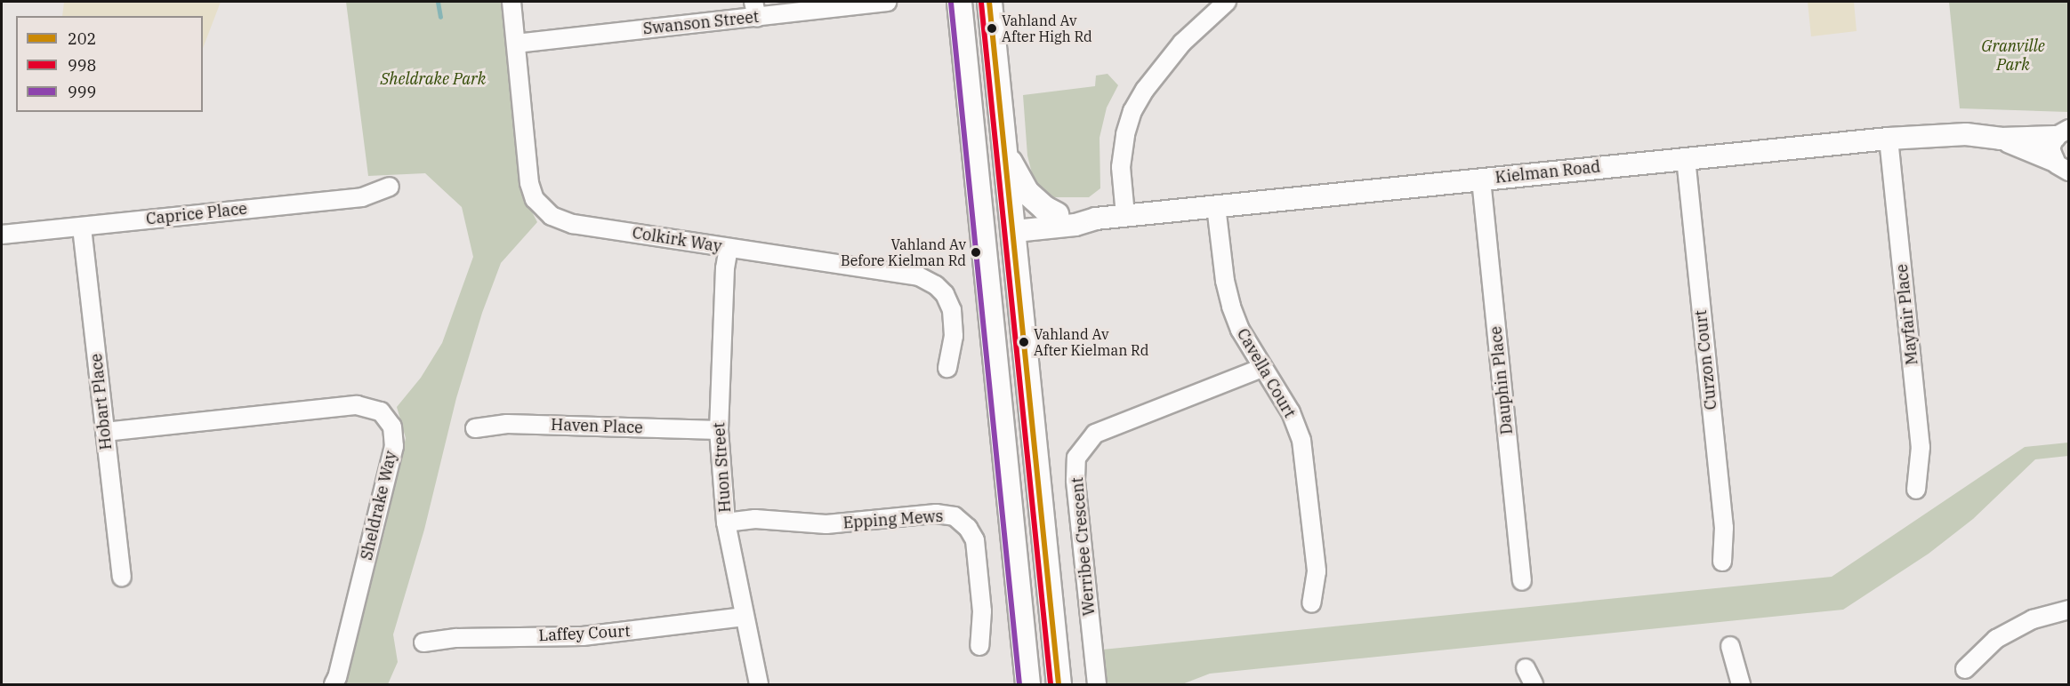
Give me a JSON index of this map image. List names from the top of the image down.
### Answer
{
  "streets": {
    "street": [
      "Swanson Street",
      "Kielman Road",
      "Caprice Place",
      "Colkirk Way",
      "Mayfair Place",
      "Curzon Court",
      "Cavella Court",
      "Dauphin Place",
      "Hobart Place",
      "Haven Place",
      "Huon Street",
      "Sheldrake Way",
      "Epping Mews",
      "Werribee Crescent",
      "Laffey Court"
    ]
  },
  "crossings": [
    ["Swanson Street", "Colkirk Way"],
    ["Kielman Road", "Mayfair Place"],
    ["Kielman Road", "Curzon Court"],
    ["Kielman Road", "Cavella Court"],
    ["Kielman Road", "Dauphin Place"],
    ["Caprice Place", "Hobart Place"],
    ["Colkirk Way", "Huon Street"],
    ["Cavella Court", "Werribee Crescent"],
    ["Hobart Place", "Sheldrake Way"],
    ["Haven Place", "Huon Street"],
    ["Huon Street", "Epping Mews"],
    ["Huon Street", "Laffey Court"]
  ],
  "parks": ["Granville Park", "Sheldrake Park"],
  "places": ["Vahland Av After High Rd", "Vahland Av Before Kielman Rd", "Vahland Av After Kielman Rd"],
  "lines": ["transit line 202", "transit line 998", "transit line 999"],
  "legend": ["202", "998", "999"]
}
